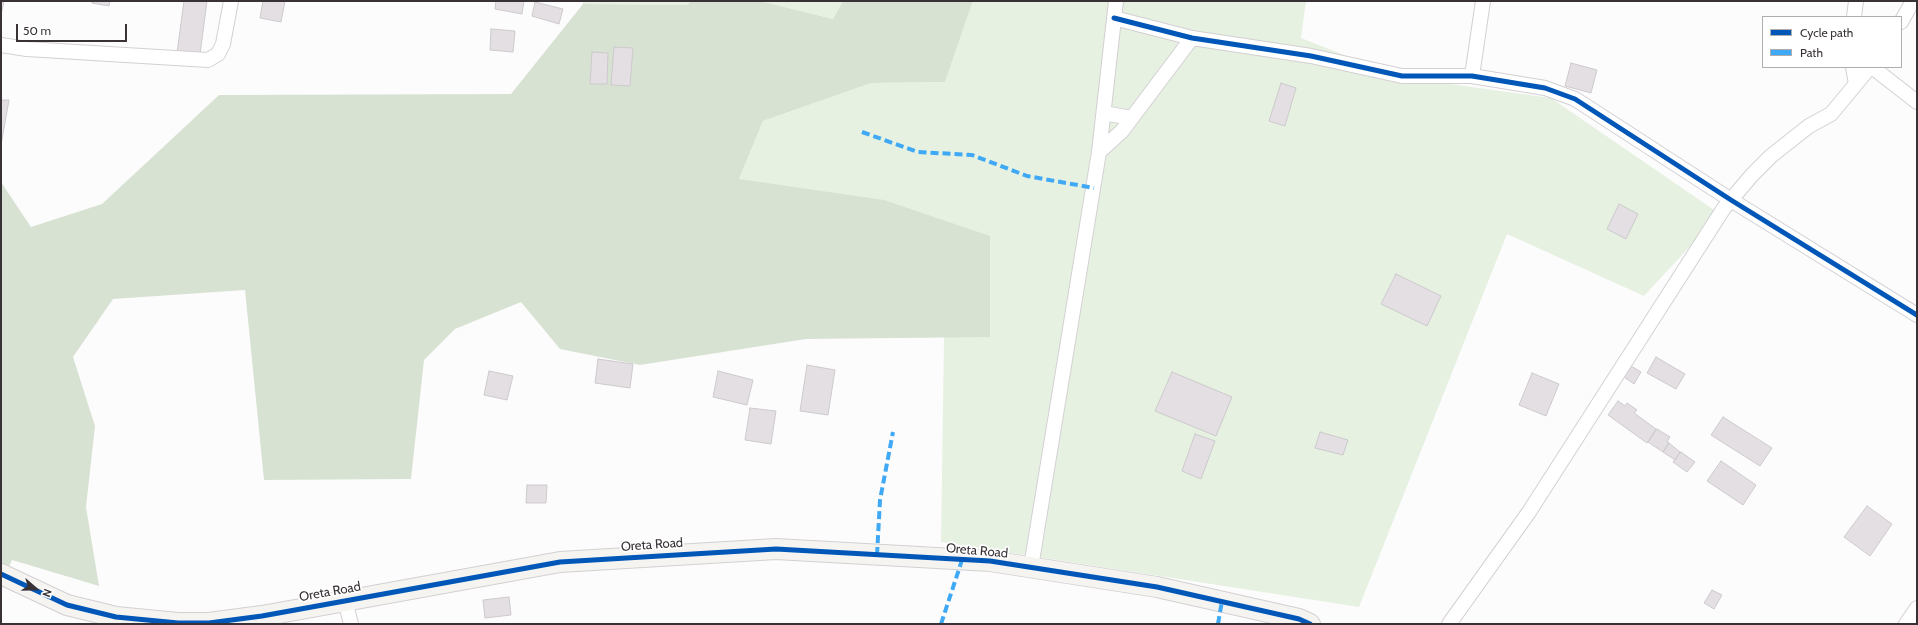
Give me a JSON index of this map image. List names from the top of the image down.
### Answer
{
  "streets": {
    "street": ["Oreta Road"]
  },
  "legend": ["Cycle path", "Path"],
  "scale_bar": "50 m",
  "north": "right"
}
